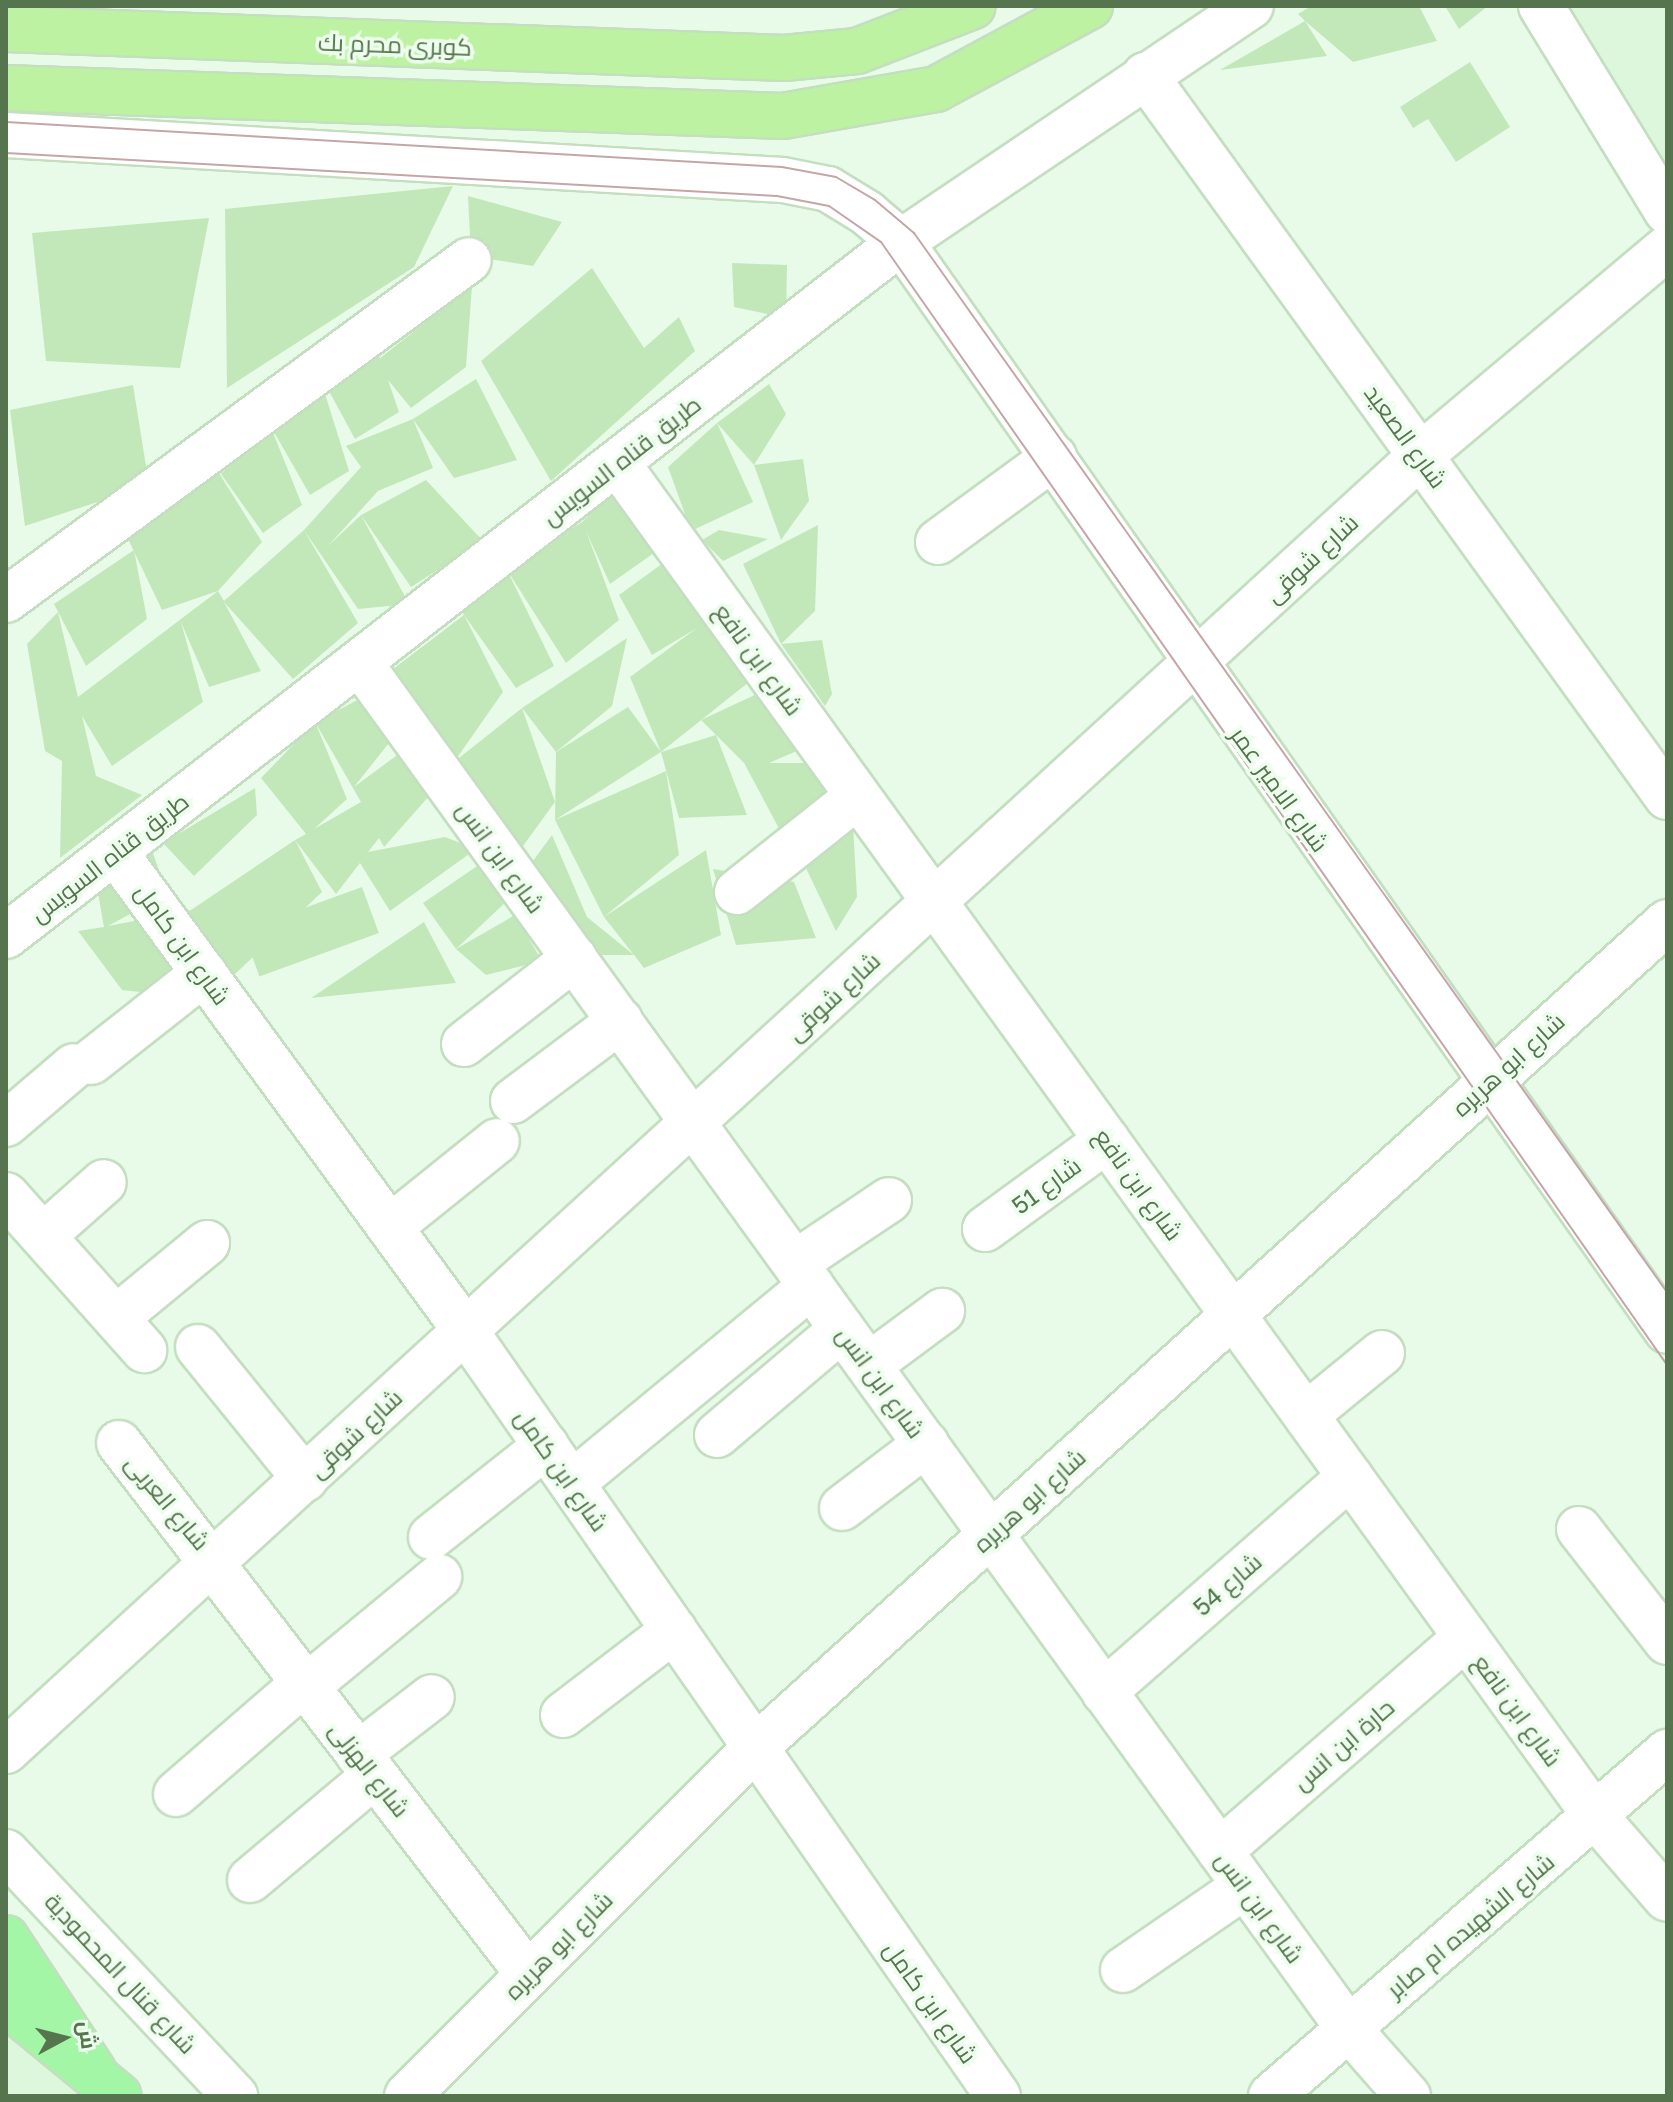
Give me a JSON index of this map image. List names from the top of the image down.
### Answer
{
  "streets": {
    "highway": ["كوبرى محرم بك"],
    "street": [
      "شارع الصعيد",
      "طريق قناه السويس",
      "شارع شوقى",
      "شارع ابن نافع",
      "شارع الامير عمر",
      "شارع ابن انس",
      "شارع ابن كامل",
      "شارع ابو هريره",
      "شارع 51",
      "شارع العربى",
      "شارع 54",
      "حارة ابن انس",
      "شارع الهزلى",
      "شارع الشهيده ام صابر",
      "شارع قنال المحمودية"
    ]
  },
  "crossings": [
    ["شارع الصعيد", "طريق قناه السويس"],
    ["شارع الصعيد", "شارع شوقى"],
    ["طريق قناه السويس", "شارع ابن نافع"],
    ["طريق قناه السويس", "شارع الامير عمر"],
    ["طريق قناه السويس", "شارع ابن انس"],
    ["طريق قناه السويس", "شارع ابن كامل"],
    ["شارع شوقى", "شارع ابن نافع"],
    ["شارع شوقى", "شارع الامير عمر"],
    ["شارع شوقى", "شارع ابن انس"],
    ["شارع شوقى", "شارع ابن كامل"],
    ["شارع شوقى", "شارع العربى"],
    ["شارع شوقى", "شارع الهزلى"],
    ["شارع ابن نافع", "شارع ابو هريره"],
    ["شارع ابن نافع", "شارع 51"],
    ["شارع ابن نافع", "شارع 54"],
    ["شارع ابن نافع", "حارة ابن انس"],
    ["شارع ابن نافع", "شارع الشهيده ام صابر"],
    ["شارع الامير عمر", "شارع ابو هريره"],
    ["شارع ابن انس", "شارع ابو هريره"],
    ["شارع ابن انس", "شارع 54"],
    ["شارع ابن انس", "حارة ابن انس"],
    ["شارع ابن انس", "شارع الشهيده ام صابر"],
    ["شارع ابن كامل", "شارع ابو هريره"],
    ["شارع ابو هريره", "شارع الهزلى"],
    ["شارع العربى", "شارع الهزلى"]
  ],
  "north": "right"
}
